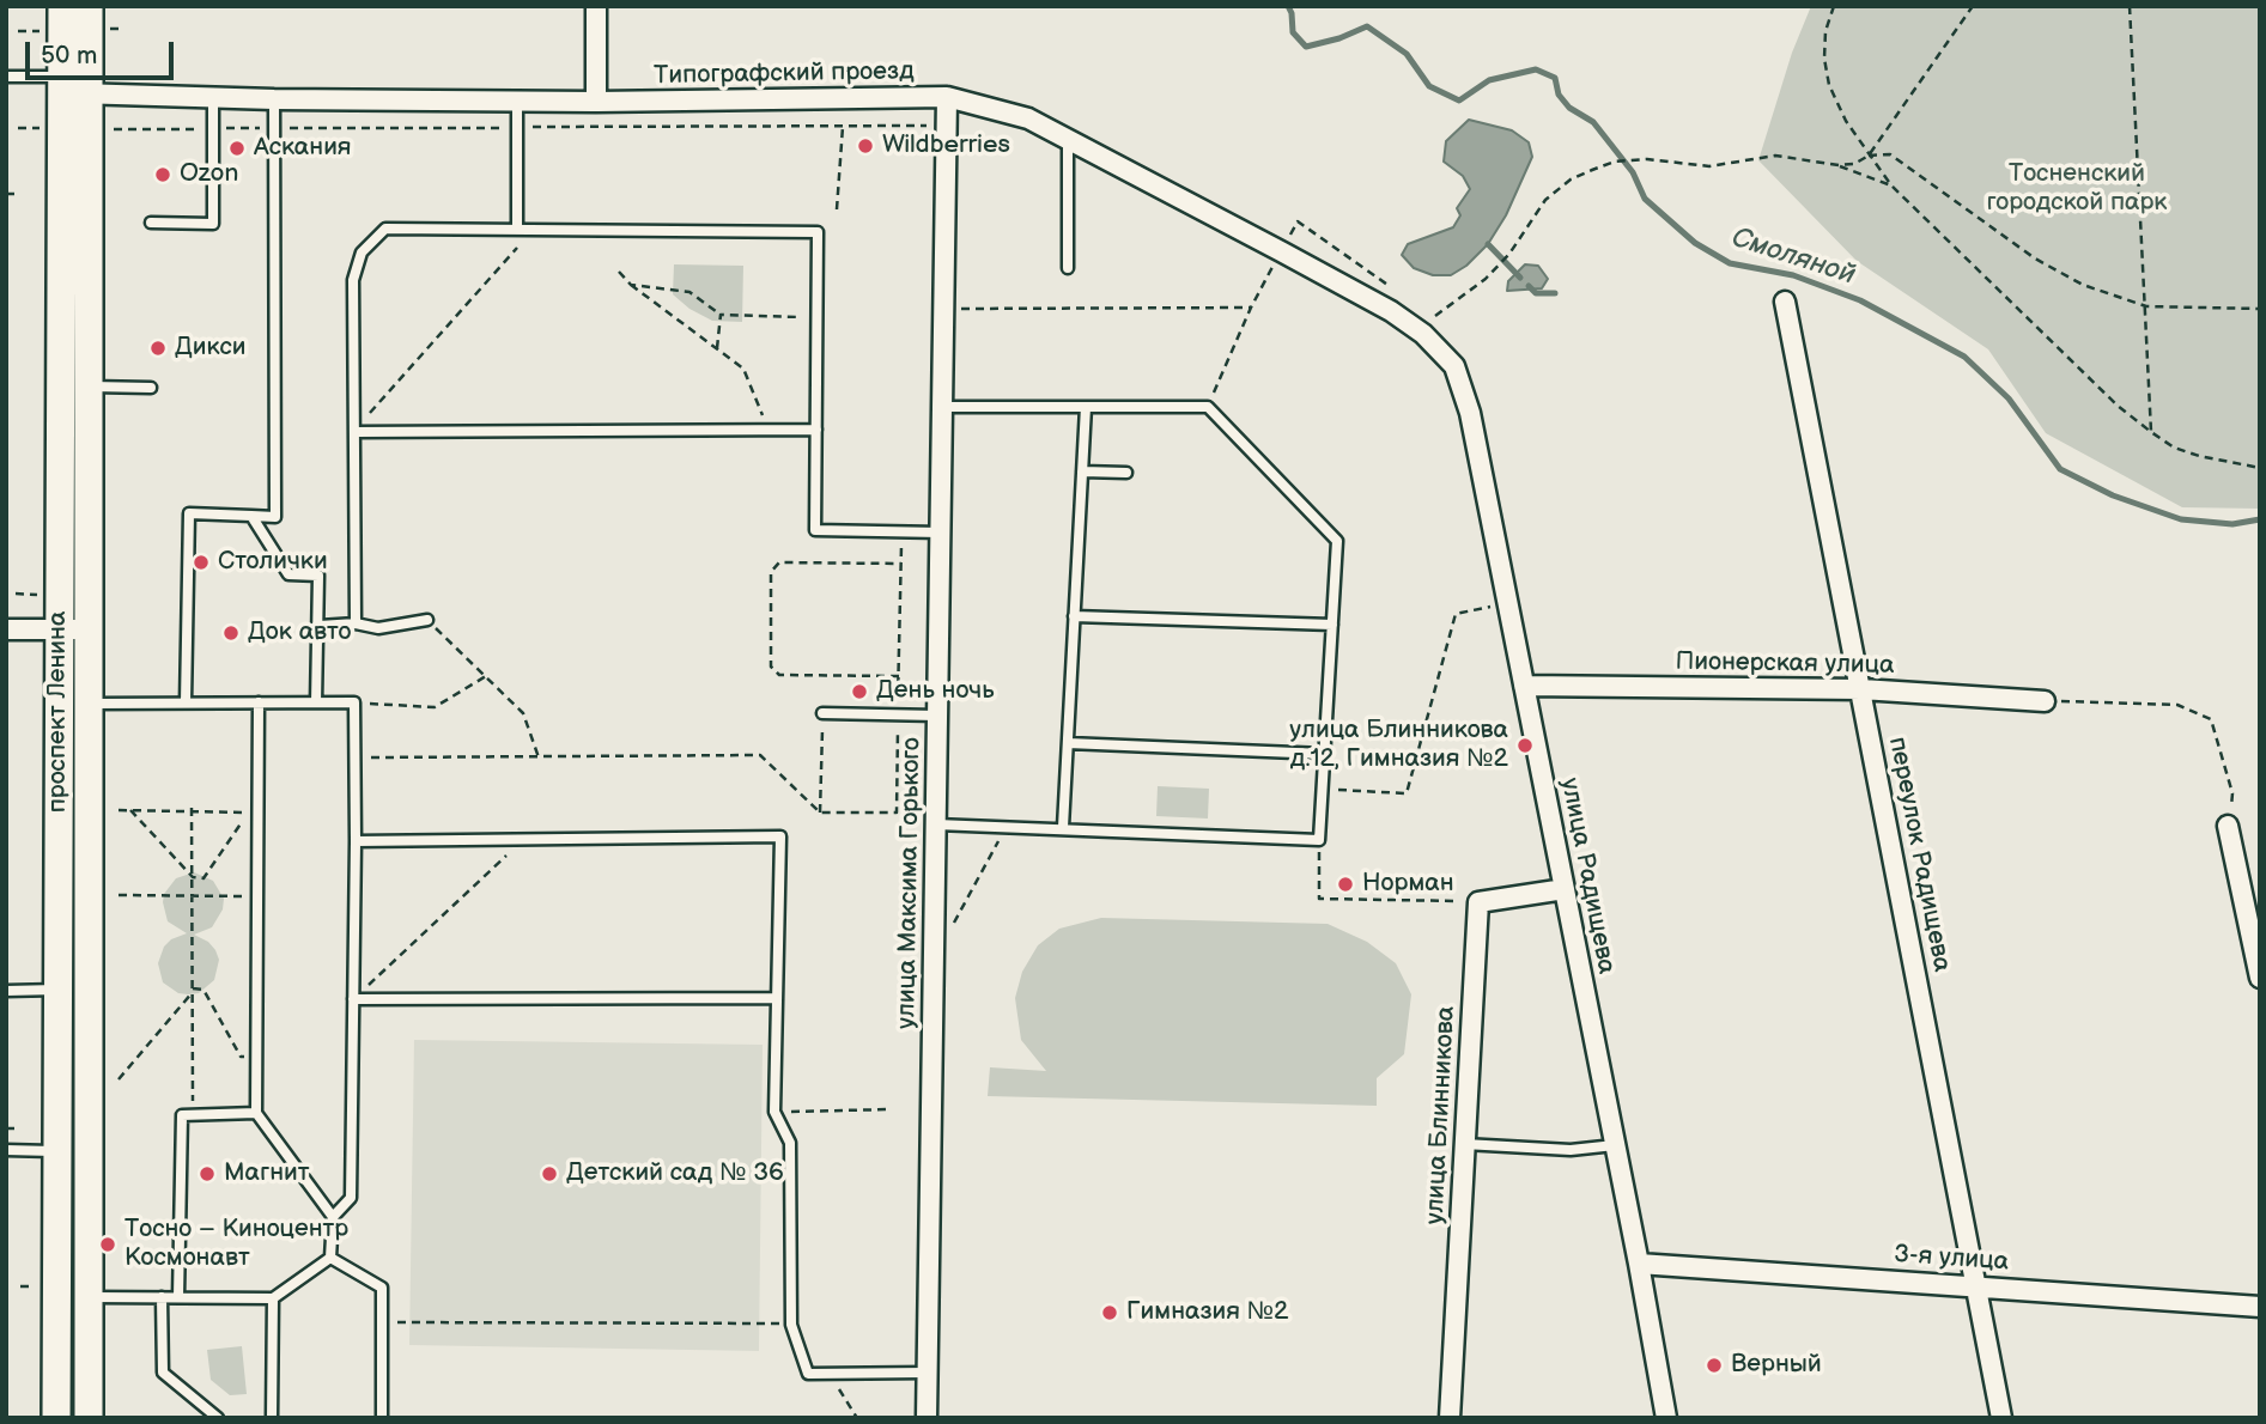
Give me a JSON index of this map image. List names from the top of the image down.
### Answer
{
  "streets": {
    "main road": ["проспект Ленина"],
    "street": [
      "Типографский проезд",
      "Пионерская улица",
      "переулок Радищева",
      "улица Радищева",
      "улица Максима Горького",
      "улица Блинникова",
      "3-я улица"
    ]
  },
  "crossings": [
    ["Типографский проезд", "проспект Ленина"],
    ["Типографский проезд", "улица Радищева"],
    ["Типографский проезд", "улица Максима Горького"],
    ["Пионерская улица", "переулок Радищева"],
    ["Пионерская улица", "улица Радищева"],
    ["переулок Радищева", "3-я улица"],
    ["улица Радищева", "3-я улица"]
  ],
  "water": ["Смоляной"],
  "parks": ["Тосненский городской парк"],
  "places": [
    "Wildberries",
    "Аскания",
    "Ozon",
    "Дикси",
    "Столички",
    "Док авто",
    "День ночь",
    "улица Блинникова д.12, Гимназия №2",
    "Норман",
    "Магнит",
    "Детский сад № 36",
    "Тосно – Киноцентр Космонавт",
    "Гимназия №2",
    "Верный"
  ],
  "scale_bar": "50 m"
}
